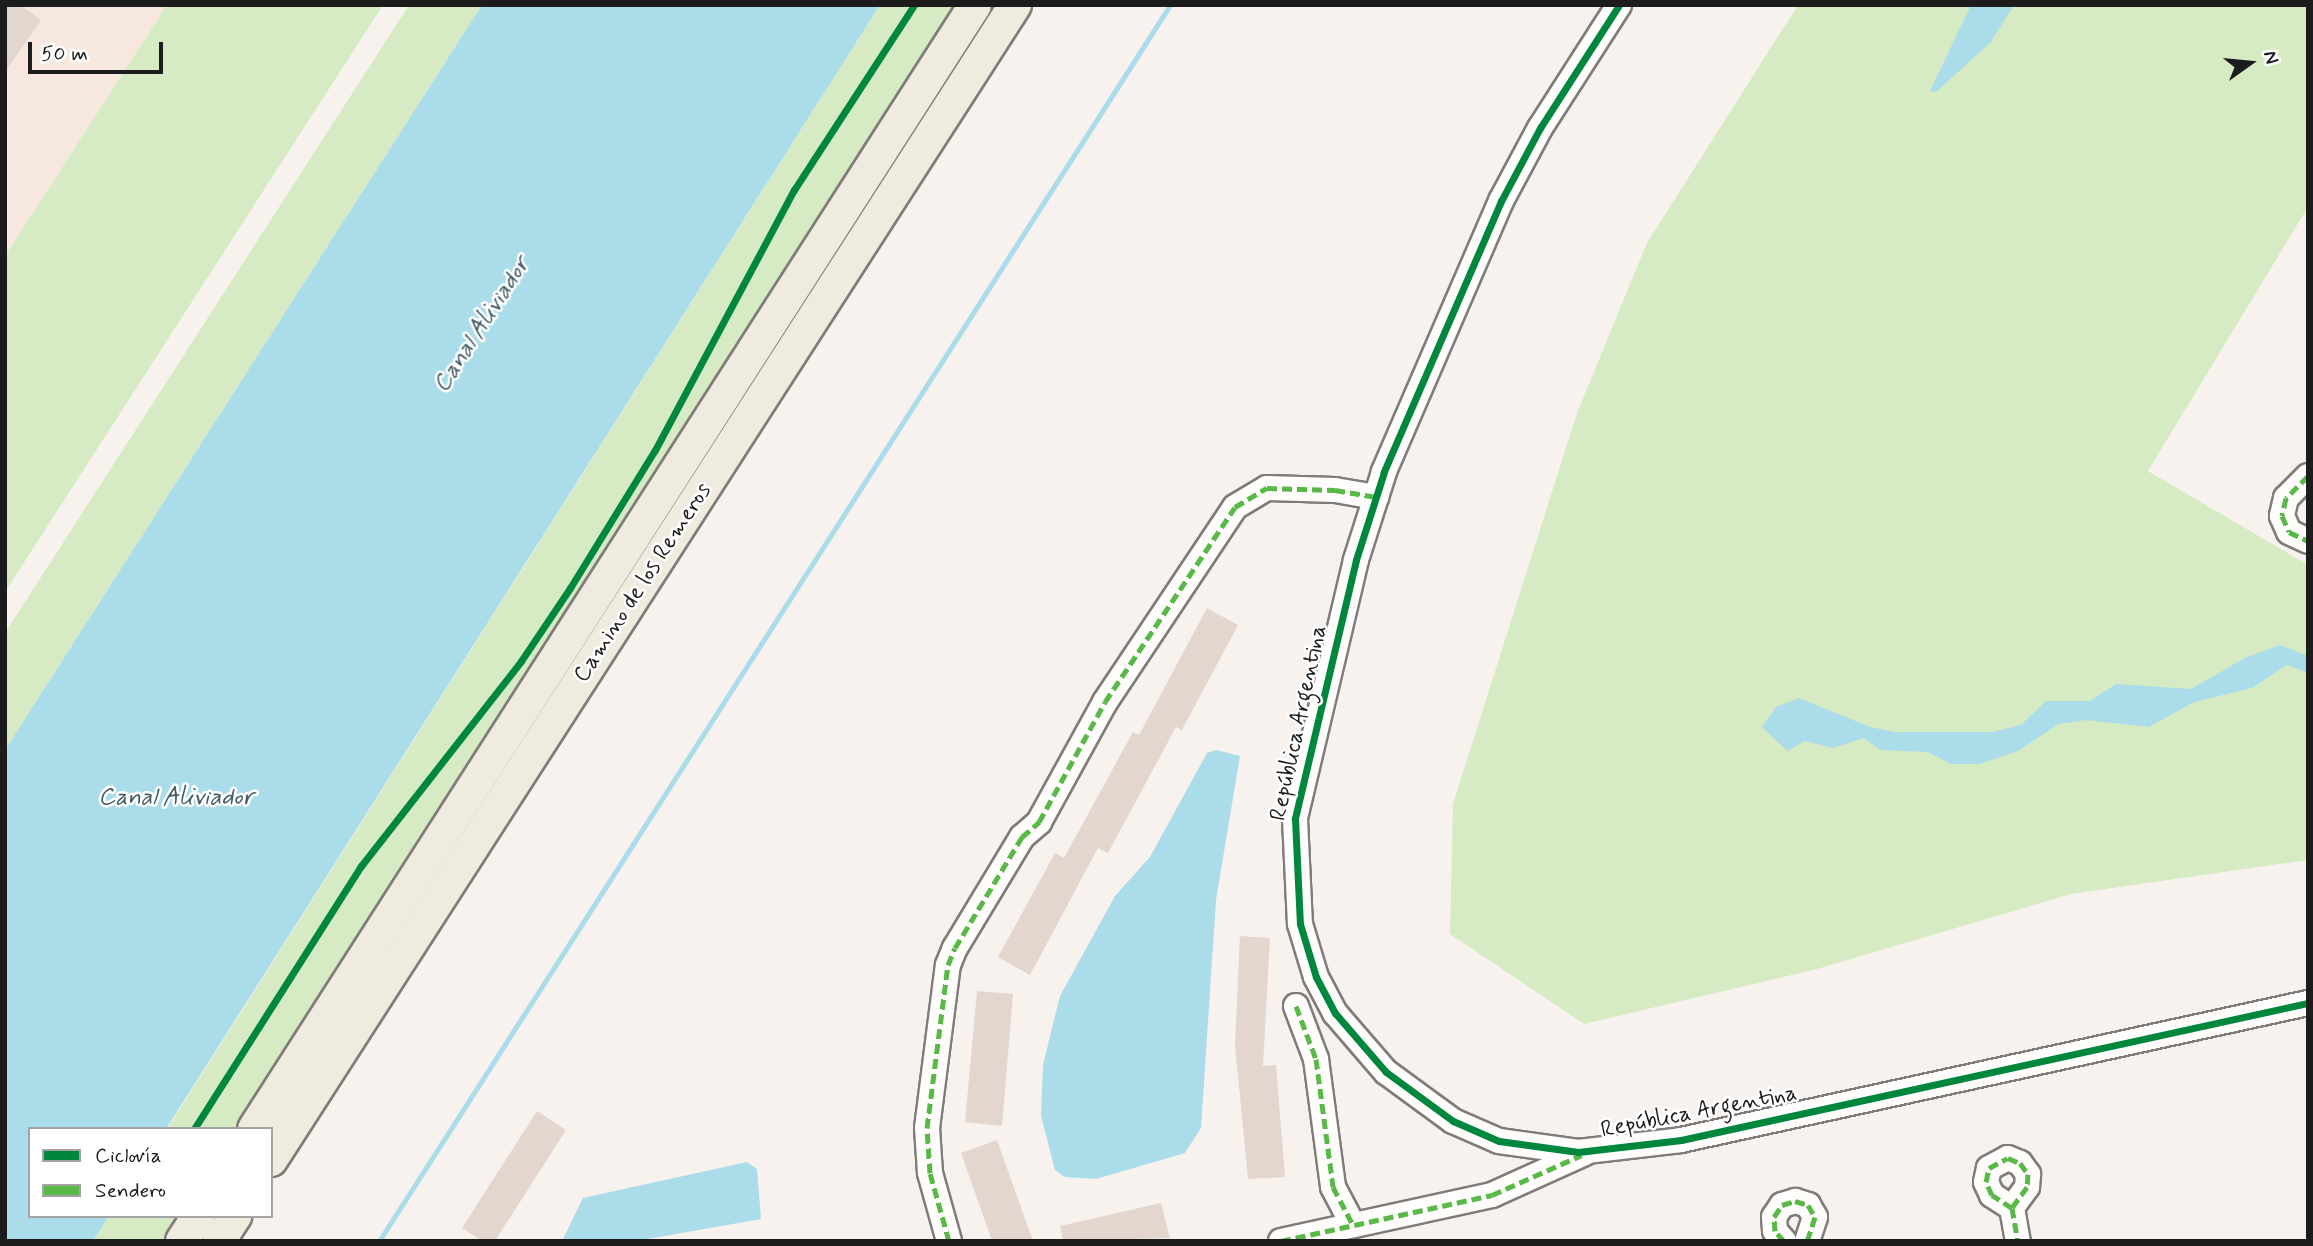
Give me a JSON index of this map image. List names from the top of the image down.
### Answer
{
  "streets": {
    "main road": ["Camino de los Remeros"],
    "street": ["República Argentina"]
  },
  "water": ["Canal Aliviador"],
  "legend": ["Ciclovía", "Sendero"],
  "scale_bar": "50 m",
  "north": "right"
}
